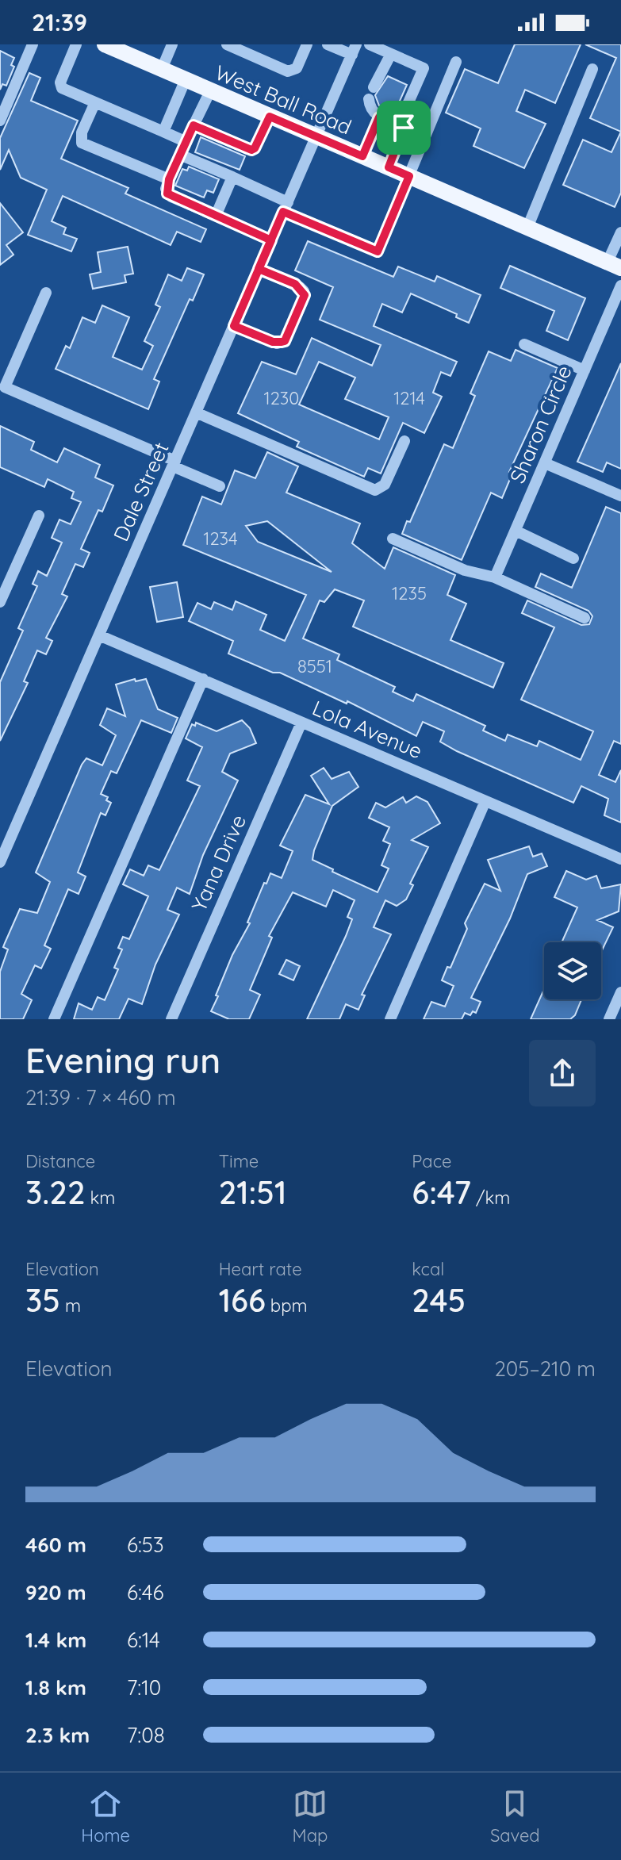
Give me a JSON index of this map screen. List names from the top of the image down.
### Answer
{
  "streets": {
    "main road": ["West Ball Road"],
    "street": [
      "Sharon Circle",
      "Dale Street",
      "Lola Avenue",
      "Yana Drive"
    ]
  },
  "crossings": [
    ["West Ball Road", "Dale Street"],
    ["Dale Street", "Lola Avenue"],
    ["Lola Avenue", "Yana Drive"]
  ],
  "house_numbers": [
    "1230",
    "1214",
    "1234",
    "1235",
    "8551"
  ],
  "page": {
    "status": "21:39",
    "heading": ["Evening run", "21:39 · 7 × 460 m"],
    "stats": [
      ["Distance", "3.22 km"],
      ["Time", "21:51"],
      ["Pace", "6:47 /km"],
      ["Elevation", "35 m"],
      ["Heart rate", "166 bpm"],
      ["kcal", "245"]
    ],
    "chart": ["Elevation", "205–210 m"],
    "list": [
      {
        "name": "460 m",
        "note": "6:53"
      },
      {
        "name": "920 m",
        "note": "6:46"
      },
      {
        "name": "1.4 km",
        "note": "6:14"
      },
      {
        "name": "1.8 km",
        "note": "7:10"
      },
      {
        "name": "2.3 km",
        "note": "7:08"
      }
    ],
    "tabs": ["Home", "Map", "Saved"]
  }
}
